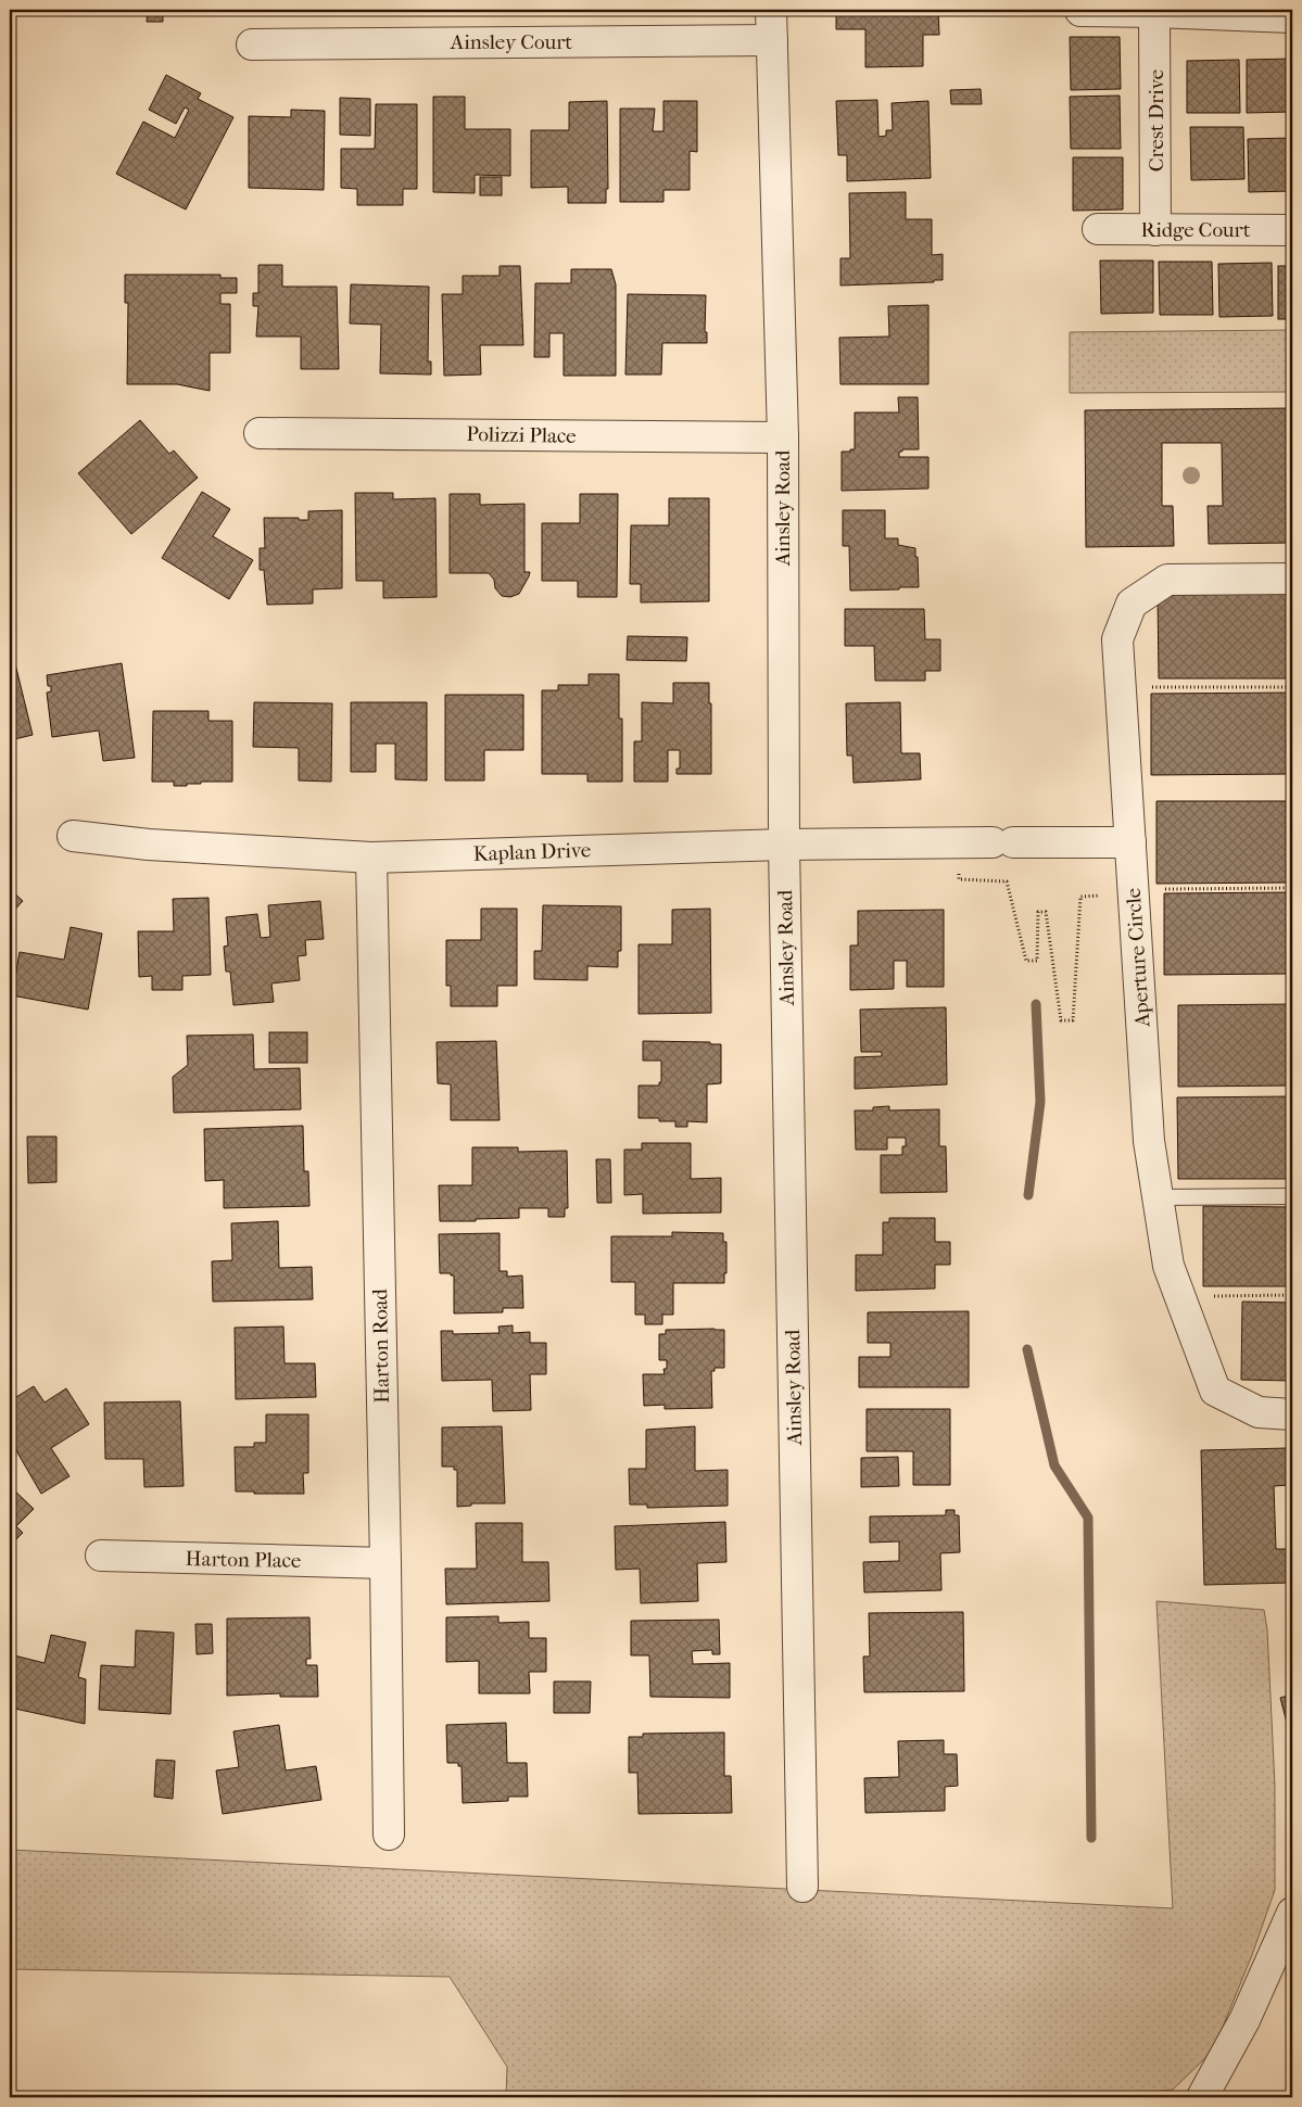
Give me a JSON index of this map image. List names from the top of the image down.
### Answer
{
  "streets": {
    "street": [
      "Ainsley Court",
      "Crest Drive",
      "Ridge Court",
      "Polizzi Place",
      "Ainsley Road",
      "Kaplan Drive",
      "Aperture Circle",
      "Harton Road",
      "Harton Place"
    ]
  },
  "crossings": [
    ["Ainsley Court", "Ainsley Road"],
    ["Crest Drive", "Ridge Court"],
    ["Polizzi Place", "Ainsley Road"],
    ["Ainsley Road", "Kaplan Drive"],
    ["Kaplan Drive", "Aperture Circle"],
    ["Kaplan Drive", "Harton Road"],
    ["Harton Road", "Harton Place"]
  ]
}
